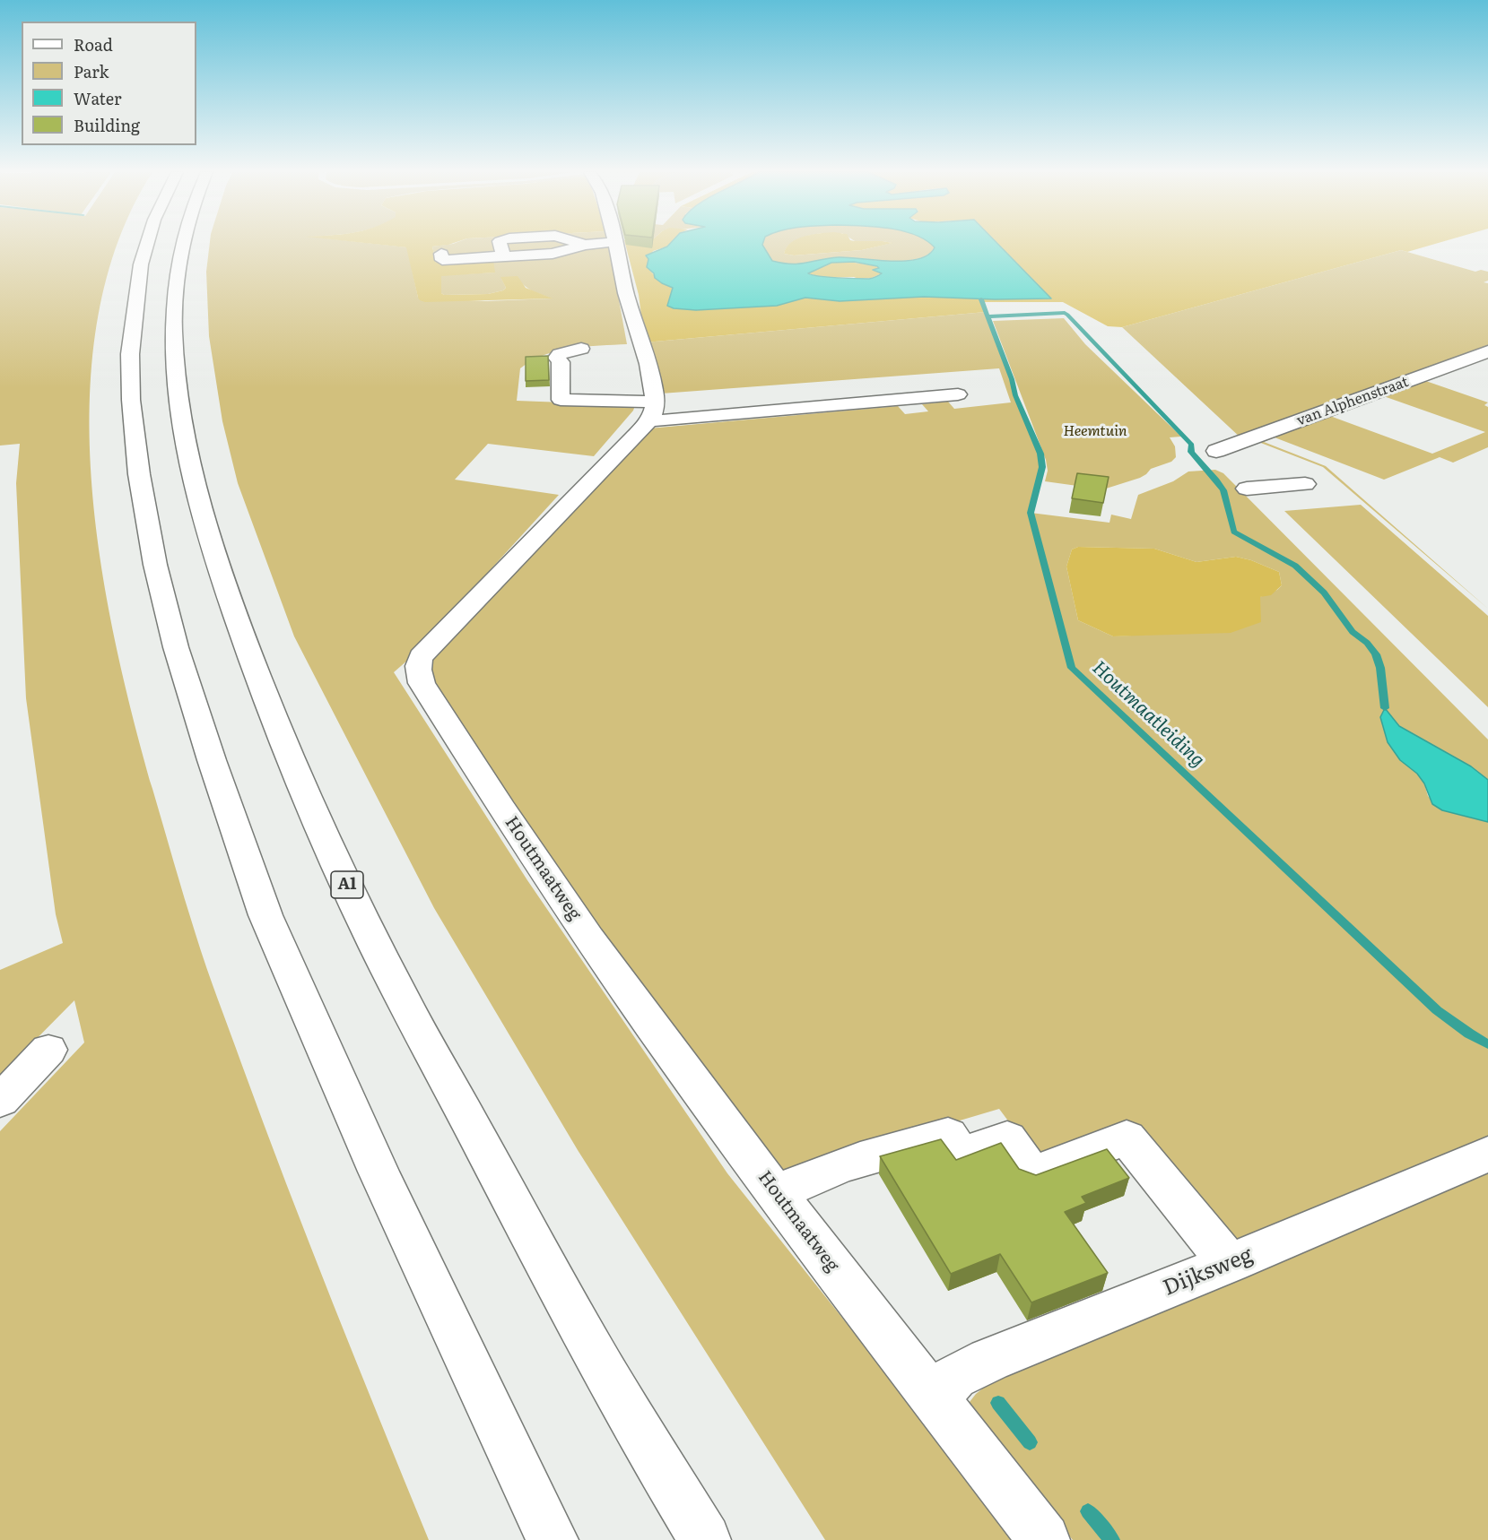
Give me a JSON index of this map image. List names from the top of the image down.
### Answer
{
  "streets": {
    "main road": [
      "van Alphenstraat",
      "Houtmaatweg",
      "A1",
      "Dijksweg"
    ]
  },
  "crossings": [
    ["Houtmaatweg", "Dijksweg"]
  ],
  "water": ["Houtmaatleiding"],
  "parks": ["Heemtuin"],
  "legend": [
    "Road",
    "Park",
    "Water",
    "Building"
  ]
}
